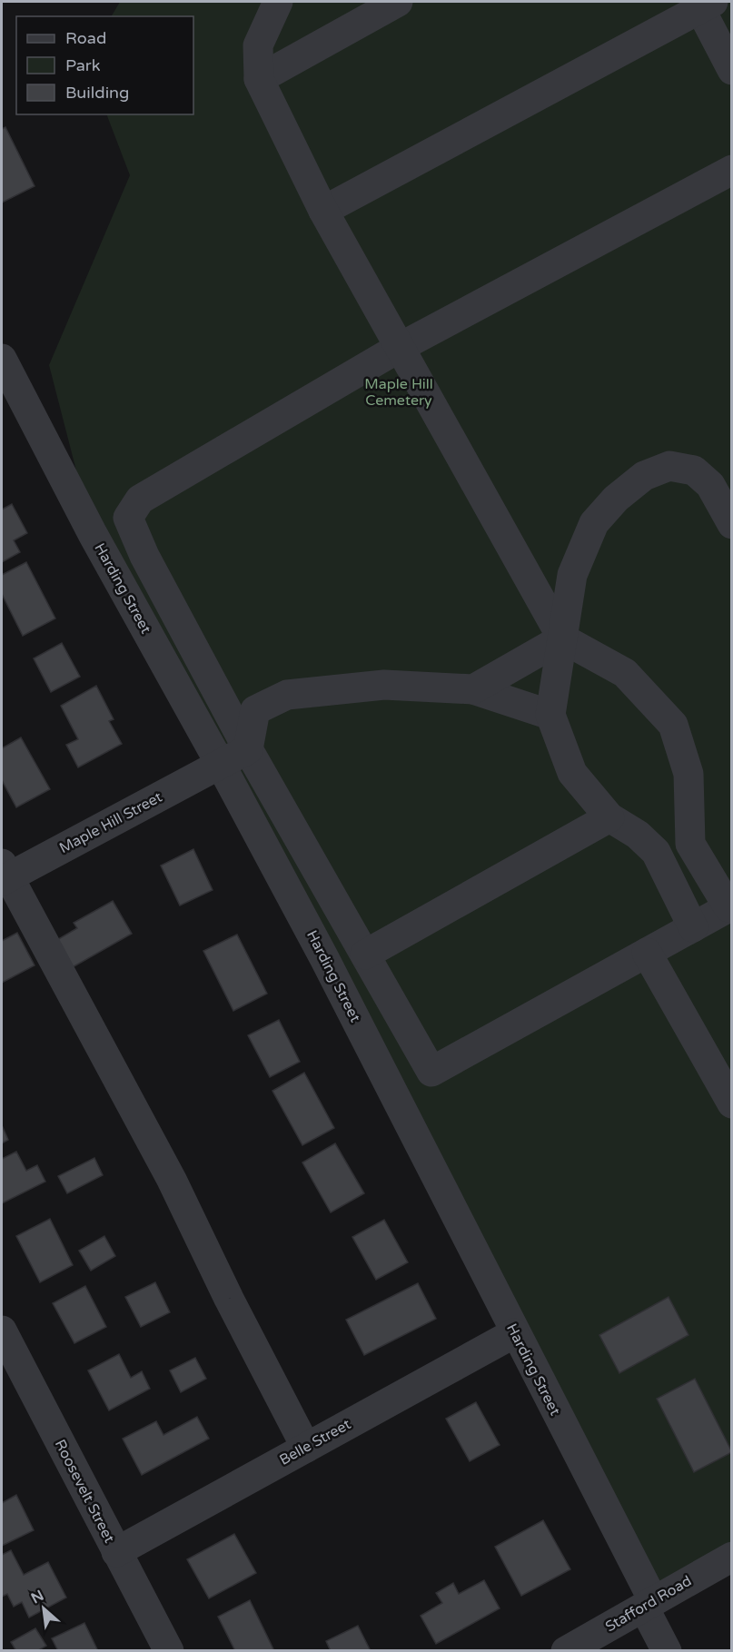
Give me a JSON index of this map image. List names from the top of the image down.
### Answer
{
  "streets": {
    "street": [
      "Harding Street",
      "Maple Hill Street",
      "Belle Street",
      "Roosevelt Street",
      "Stafford Road"
    ]
  },
  "crossings": [
    ["Harding Street", "Maple Hill Street"],
    ["Harding Street", "Belle Street"],
    ["Harding Street", "Stafford Road"],
    ["Belle Street", "Roosevelt Street"]
  ],
  "parks": ["Maple Hill Cemetery"],
  "legend": ["Road", "Park", "Building"],
  "north": "top left"
}
